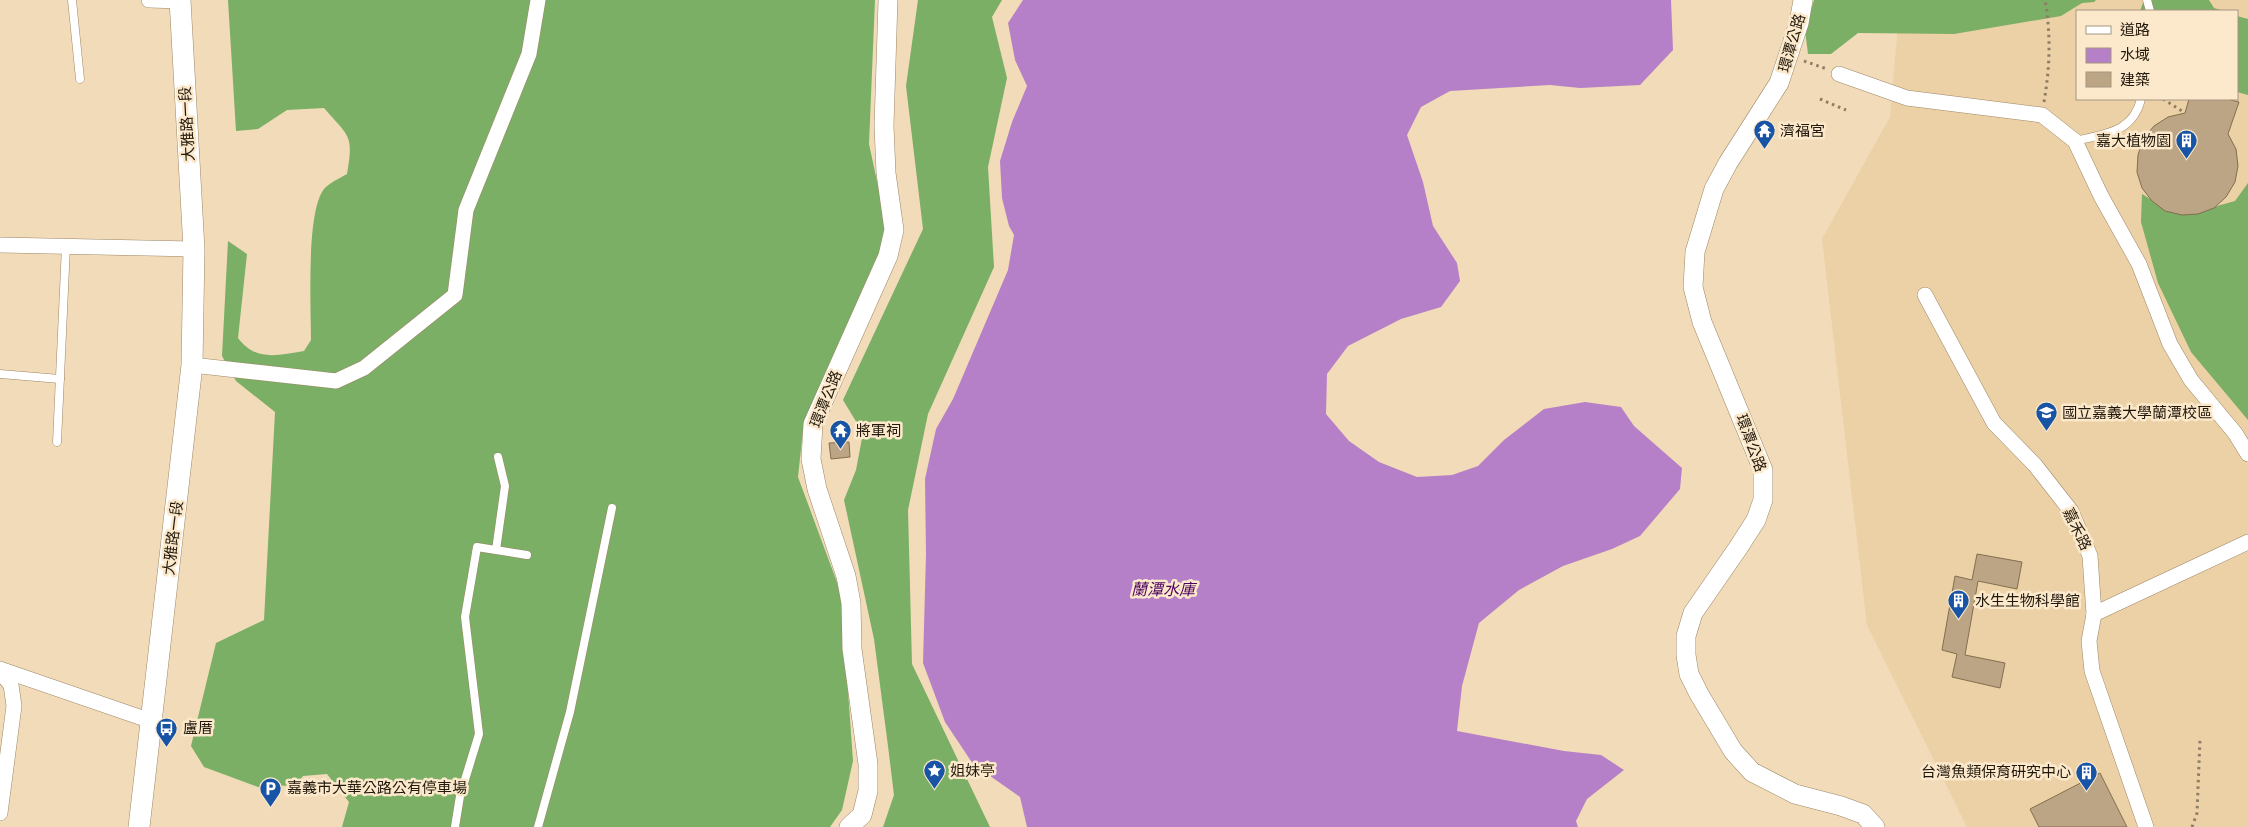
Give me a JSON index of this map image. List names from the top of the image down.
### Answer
{
  "streets": {
    "main road": ["大雅路一段"],
    "street": ["環潭公路", "嘉禾路"]
  },
  "water": ["蘭潭水庫"],
  "places": {
    "temple": ["濟福宮", "將軍祠"],
    "building": ["嘉大植物園", "水生生物科學館", "台灣魚類保育研究中心"],
    "school or university": ["國立嘉義大學蘭潭校區"],
    "bus stop": ["盧厝"],
    "place": ["姐妹亭"],
    "parking": ["嘉義市大華公路公有停車場"]
  },
  "legend": ["道路", "水域", "建築"]
}
